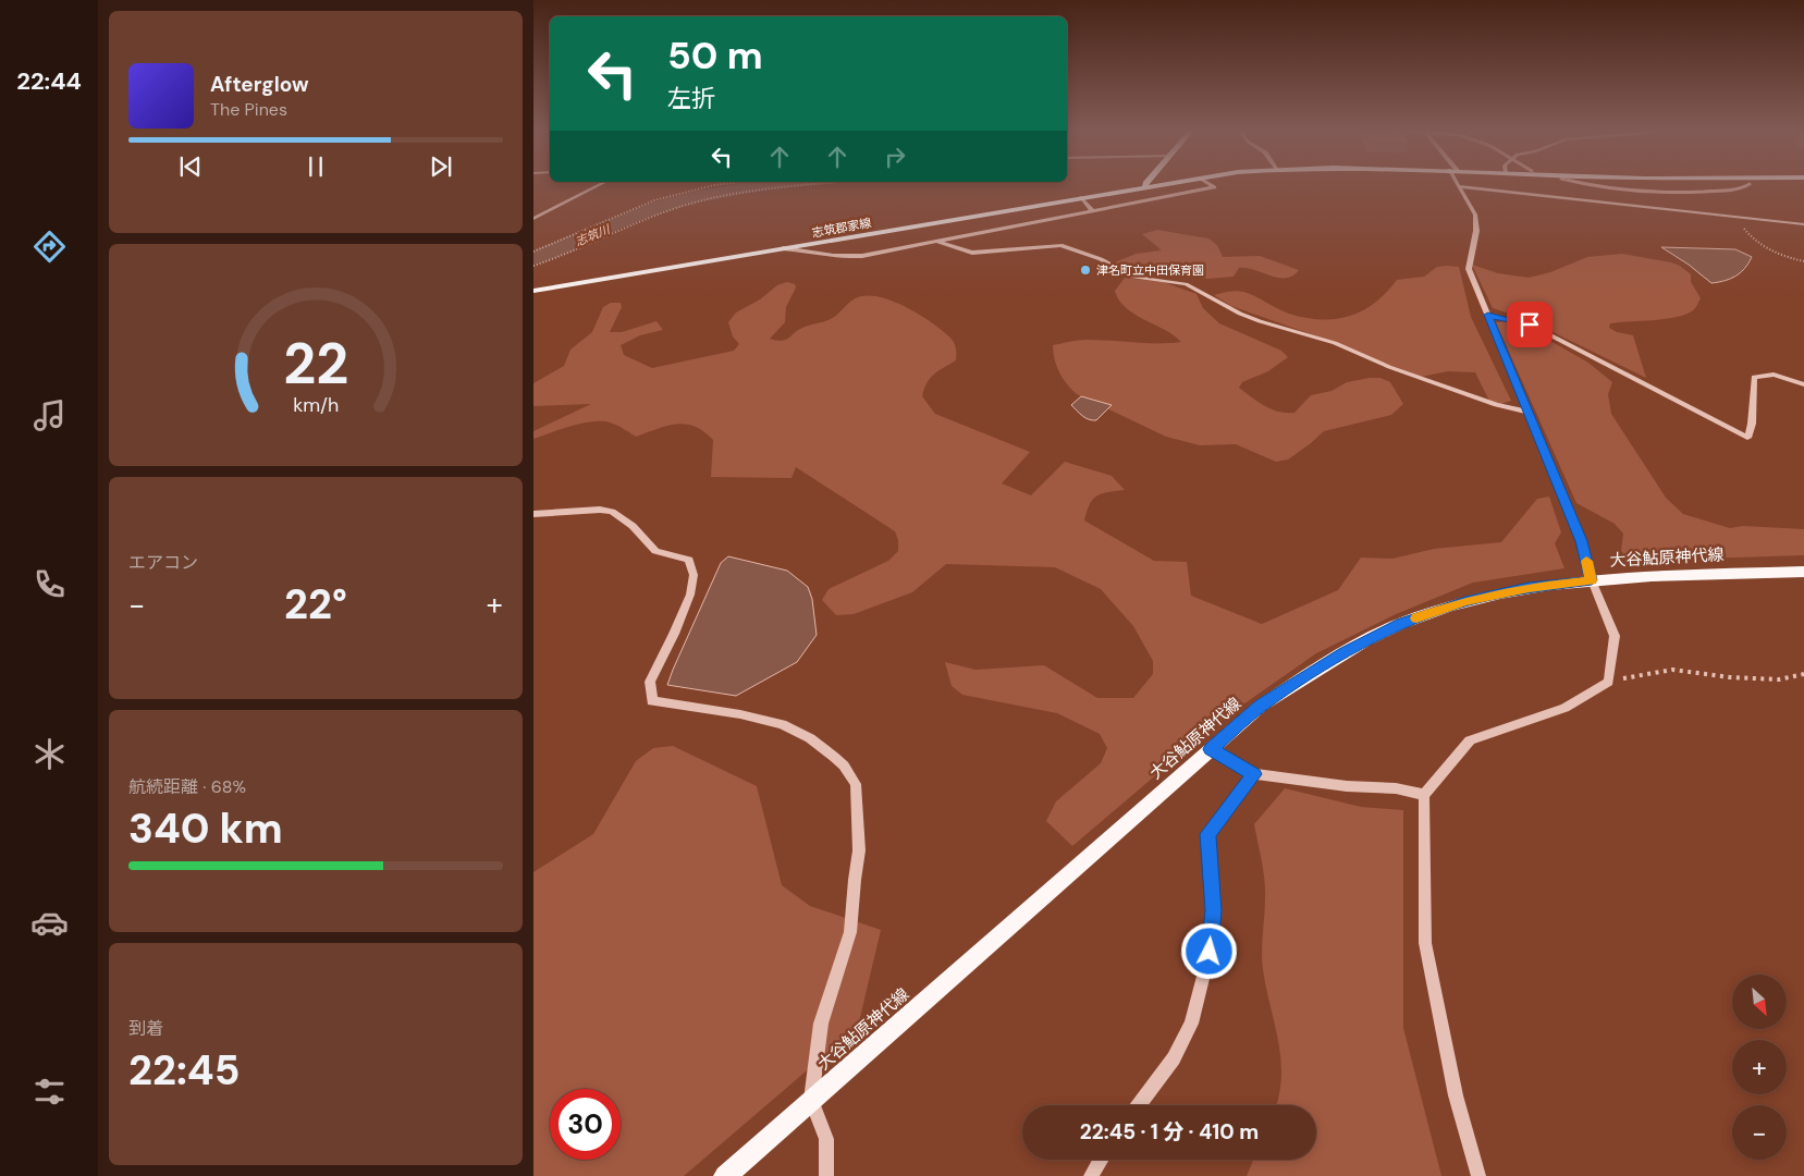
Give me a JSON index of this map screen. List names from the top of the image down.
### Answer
{
  "streets": {
    "main road": ["志筑郡家線", "大谷鮎原神代線"]
  },
  "water": ["志筑川"],
  "places": ["津名町立中田保育園"],
  "north": "bottom right",
  "page": {
    "tabs": "22:44",
    "turn": ["50 m", "左折"],
    "song": ["Afterglow", "The Pines"],
    "tile": [
      "エアコン",
      ["航続距離 · 68%", "340 km"],
      ["到着", "22:45"]
    ],
    "heat": ["−", "22°", "+"],
    "map_buttons": ["+", "−"],
    "limit": "30",
    "trip": "22:45 · 1 分 · 410 m",
    "gauge": ["22", "km/h"]
  }
}
